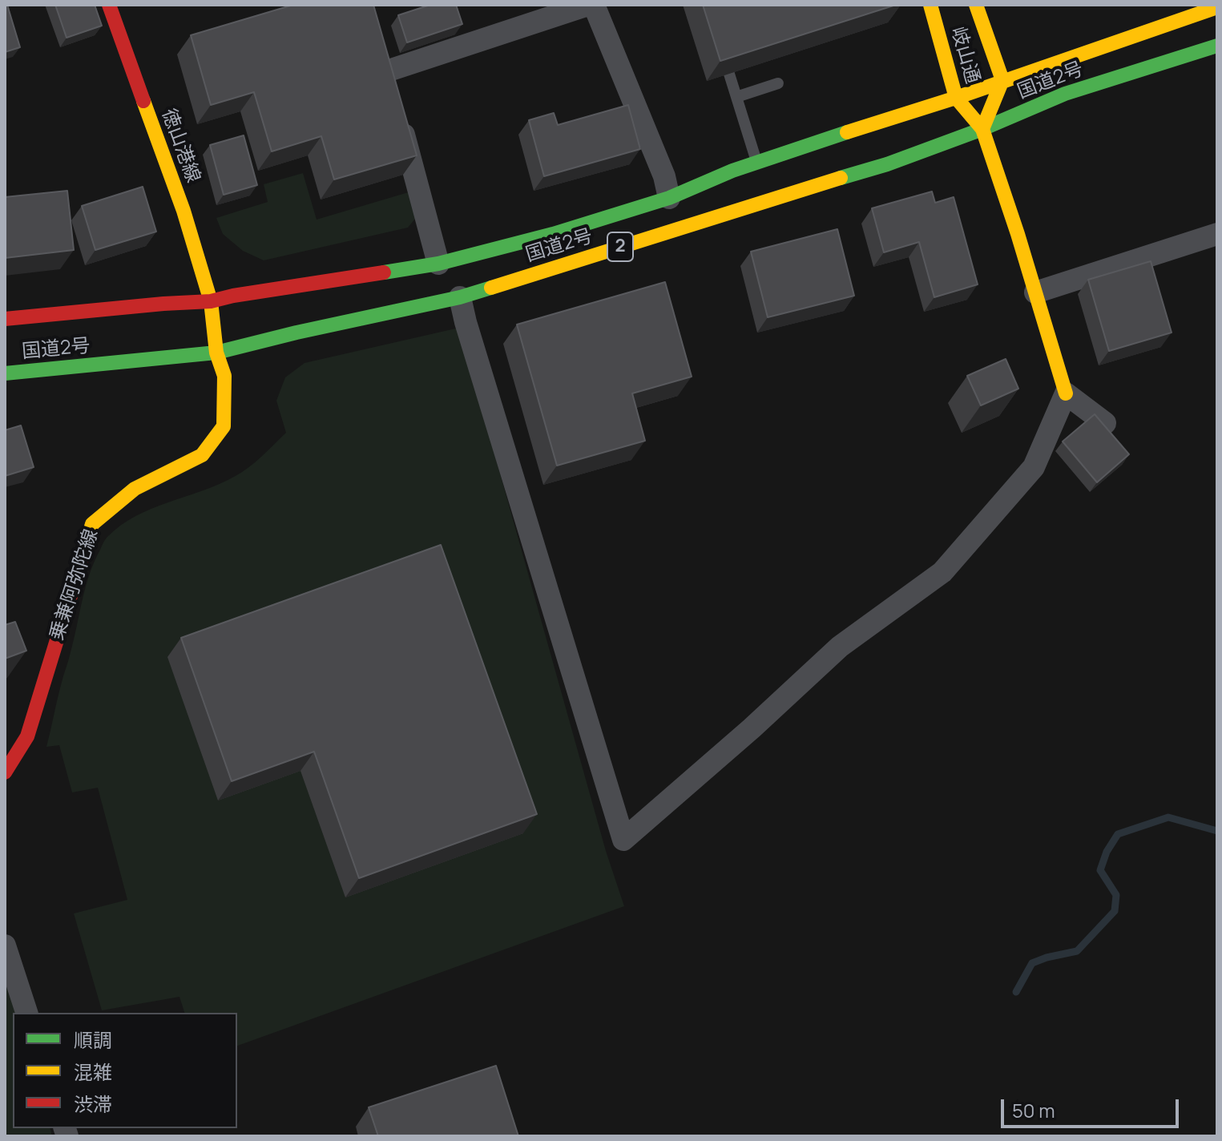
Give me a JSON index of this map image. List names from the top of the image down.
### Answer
{
  "streets": {
    "main road": [
      "岐山通",
      "国道2号",
      "徳山港線",
      "2",
      "乗兼阿弥陀線"
    ]
  },
  "crossings": [
    ["岐山通", "国道2号"],
    ["国道2号", "徳山港線"],
    ["国道2号", "乗兼阿弥陀線"],
    ["徳山港線", "乗兼阿弥陀線"]
  ],
  "legend": ["順調", "混雑", "渋滞"],
  "scale_bar": "50 m"
}
